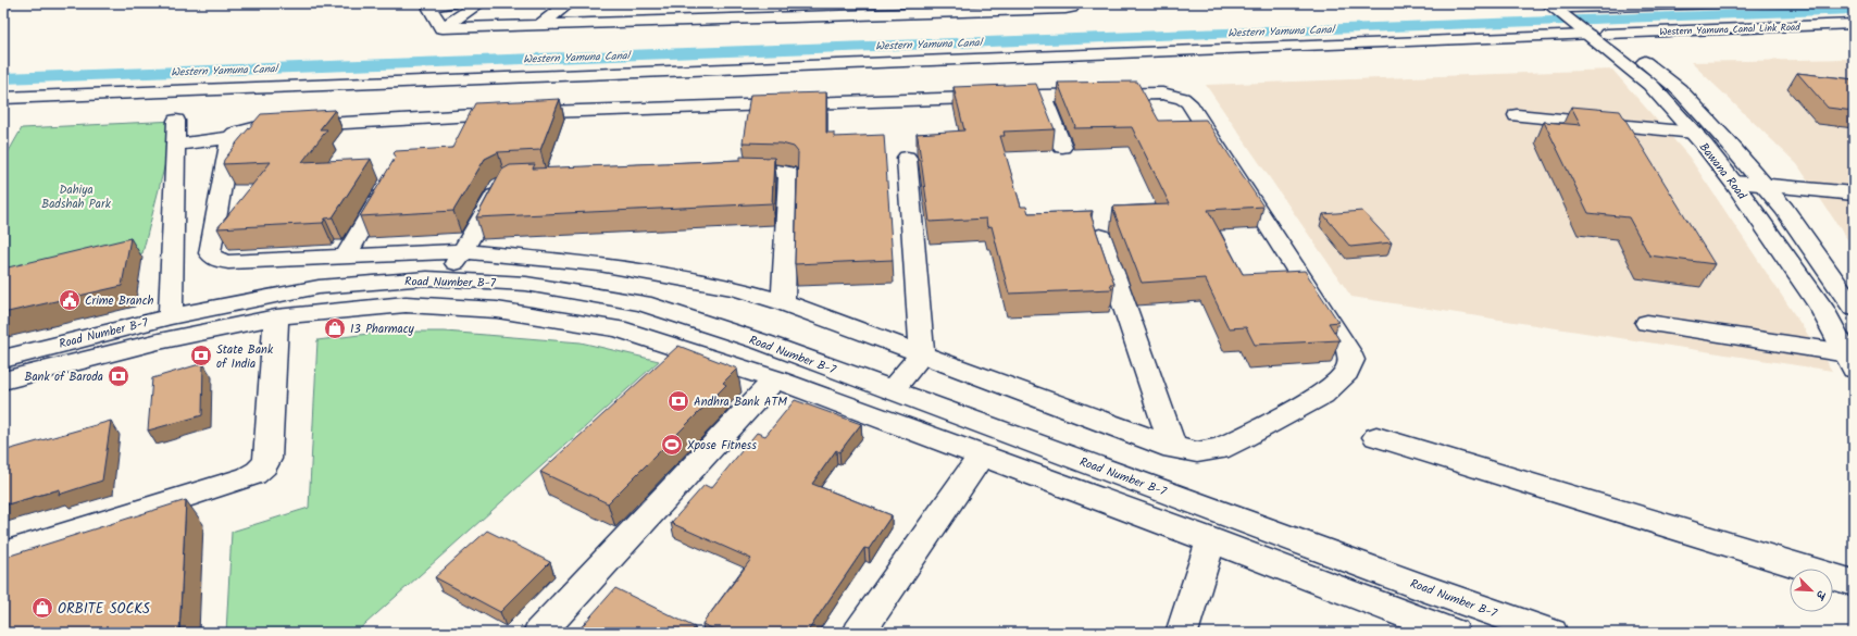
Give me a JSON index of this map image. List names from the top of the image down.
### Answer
{
  "streets": {
    "street": ["Western Yamuna Canal Link Road", "Bawana Road", "Road Number B-7"]
  },
  "crossings": [
    ["Western Yamuna Canal Link Road", "Bawana Road"]
  ],
  "water": ["Western Yamuna Canal"],
  "parks": ["Dahiya Badshah Park"],
  "places": {
    "public building": ["Crime Branch"],
    "shop": ["13 Pharmacy", "ORBITE SOCKS"],
    "bank": ["State Bank of India", "Bank of Baroda", "Andhra Bank ATM"],
    "sports": ["Xpose Fitness"]
  },
  "north": "bottom right"
}
